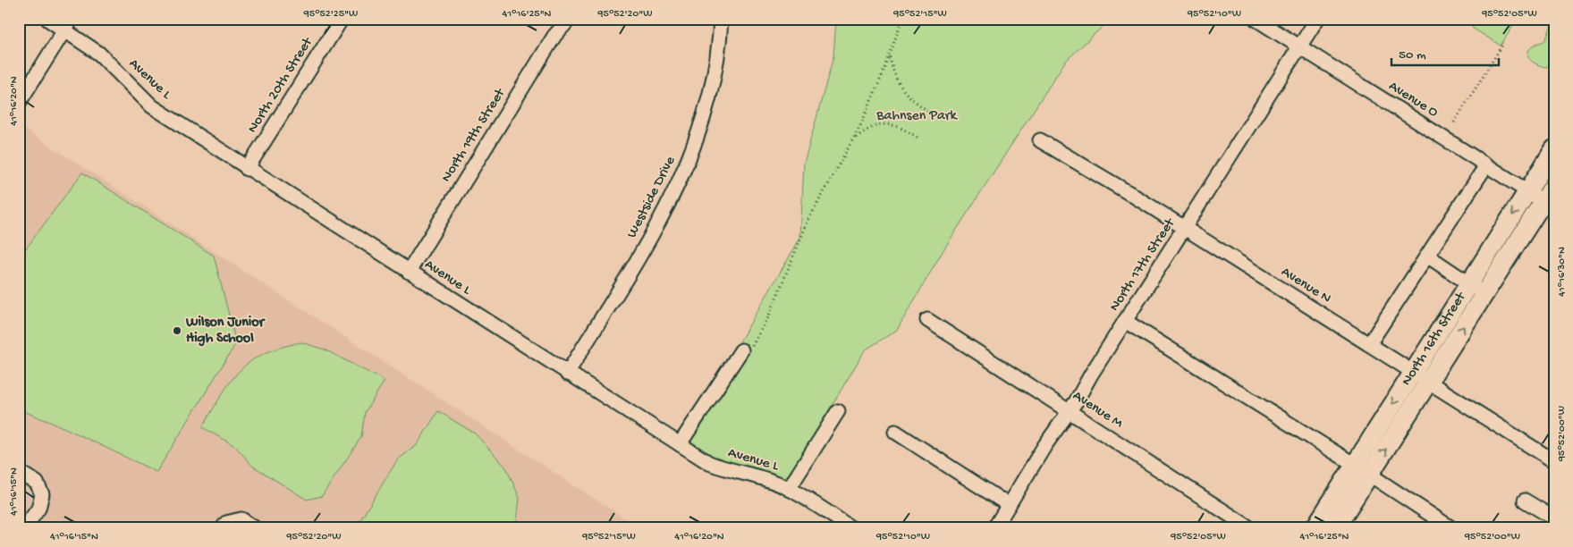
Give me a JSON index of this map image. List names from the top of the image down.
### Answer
{
  "streets": {
    "main road": ["North 16th Street"],
    "street": [
      "Avenue L",
      "North 20th Street",
      "Avenue O",
      "North 19th Street",
      "Westside Drive",
      "North 17th Street",
      "Avenue N",
      "Avenue M"
    ]
  },
  "crossings": [
    ["Avenue L", "North 20th Street"],
    ["Avenue L", "North 19th Street"],
    ["Avenue L", "Westside Drive"],
    ["Avenue O", "North 17th Street"],
    ["Avenue O", "North 16th Street"],
    ["North 17th Street", "Avenue N"],
    ["North 17th Street", "Avenue M"],
    ["Avenue N", "North 16th Street"]
  ],
  "parks": ["Bahnsen Park"],
  "places": ["Wilson Junior High School"],
  "scale_bar": "50 m",
  "coordinates": [
    "95°52'25\"W",
    "41°16'25\"N",
    "95°52'20\"W",
    "95°52'15\"W",
    "95°52'10\"W",
    "95°52'05\"W",
    "41°16'20\"N",
    "41°16'30\"N",
    "95°52'00\"W",
    "41°16'15\"N"
  ]
}
